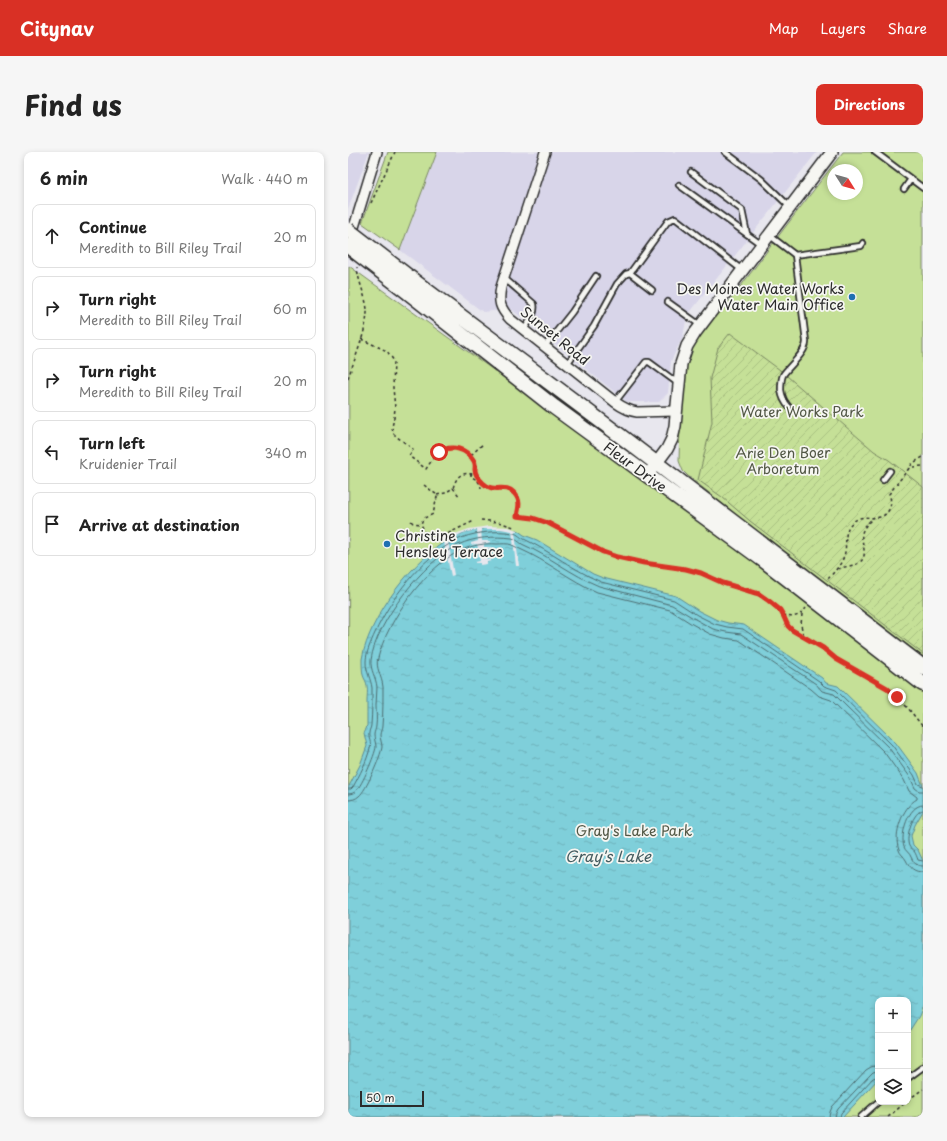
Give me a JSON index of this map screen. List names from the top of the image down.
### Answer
{
  "streets": {
    "main road": ["Fleur Drive"],
    "street": ["Sunset Road"]
  },
  "water": ["Gray's Lake"],
  "parks": ["Water Works Park", "Arie Den Boer Arboretum", "Gray's Lake Park"],
  "places": ["Des Moines Water Works Water Main Office", "Christine Hensley Terrace"],
  "scale_bar": "50 m",
  "north": "bottom right",
  "page": {
    "header": "Citynav",
    "nav": ["Map", "Layers", "Share"],
    "title": "Find us",
    "buttons": "Directions",
    "heading": ["6 min", "Walk · 440 m"],
    "list": [
      ["Continue", "Meredith to Bill Riley Trail", "20 m"],
      ["Turn right", "Meredith to Bill Riley Trail", "60 m"],
      ["Turn right", "Meredith to Bill Riley Trail", "20 m"],
      ["Turn left", "Kruidenier Trail", "340 m"],
      "Arrive at destination"
    ],
    "map_buttons": ["+", "−"],
    "scale": "50 m"
  }
}
